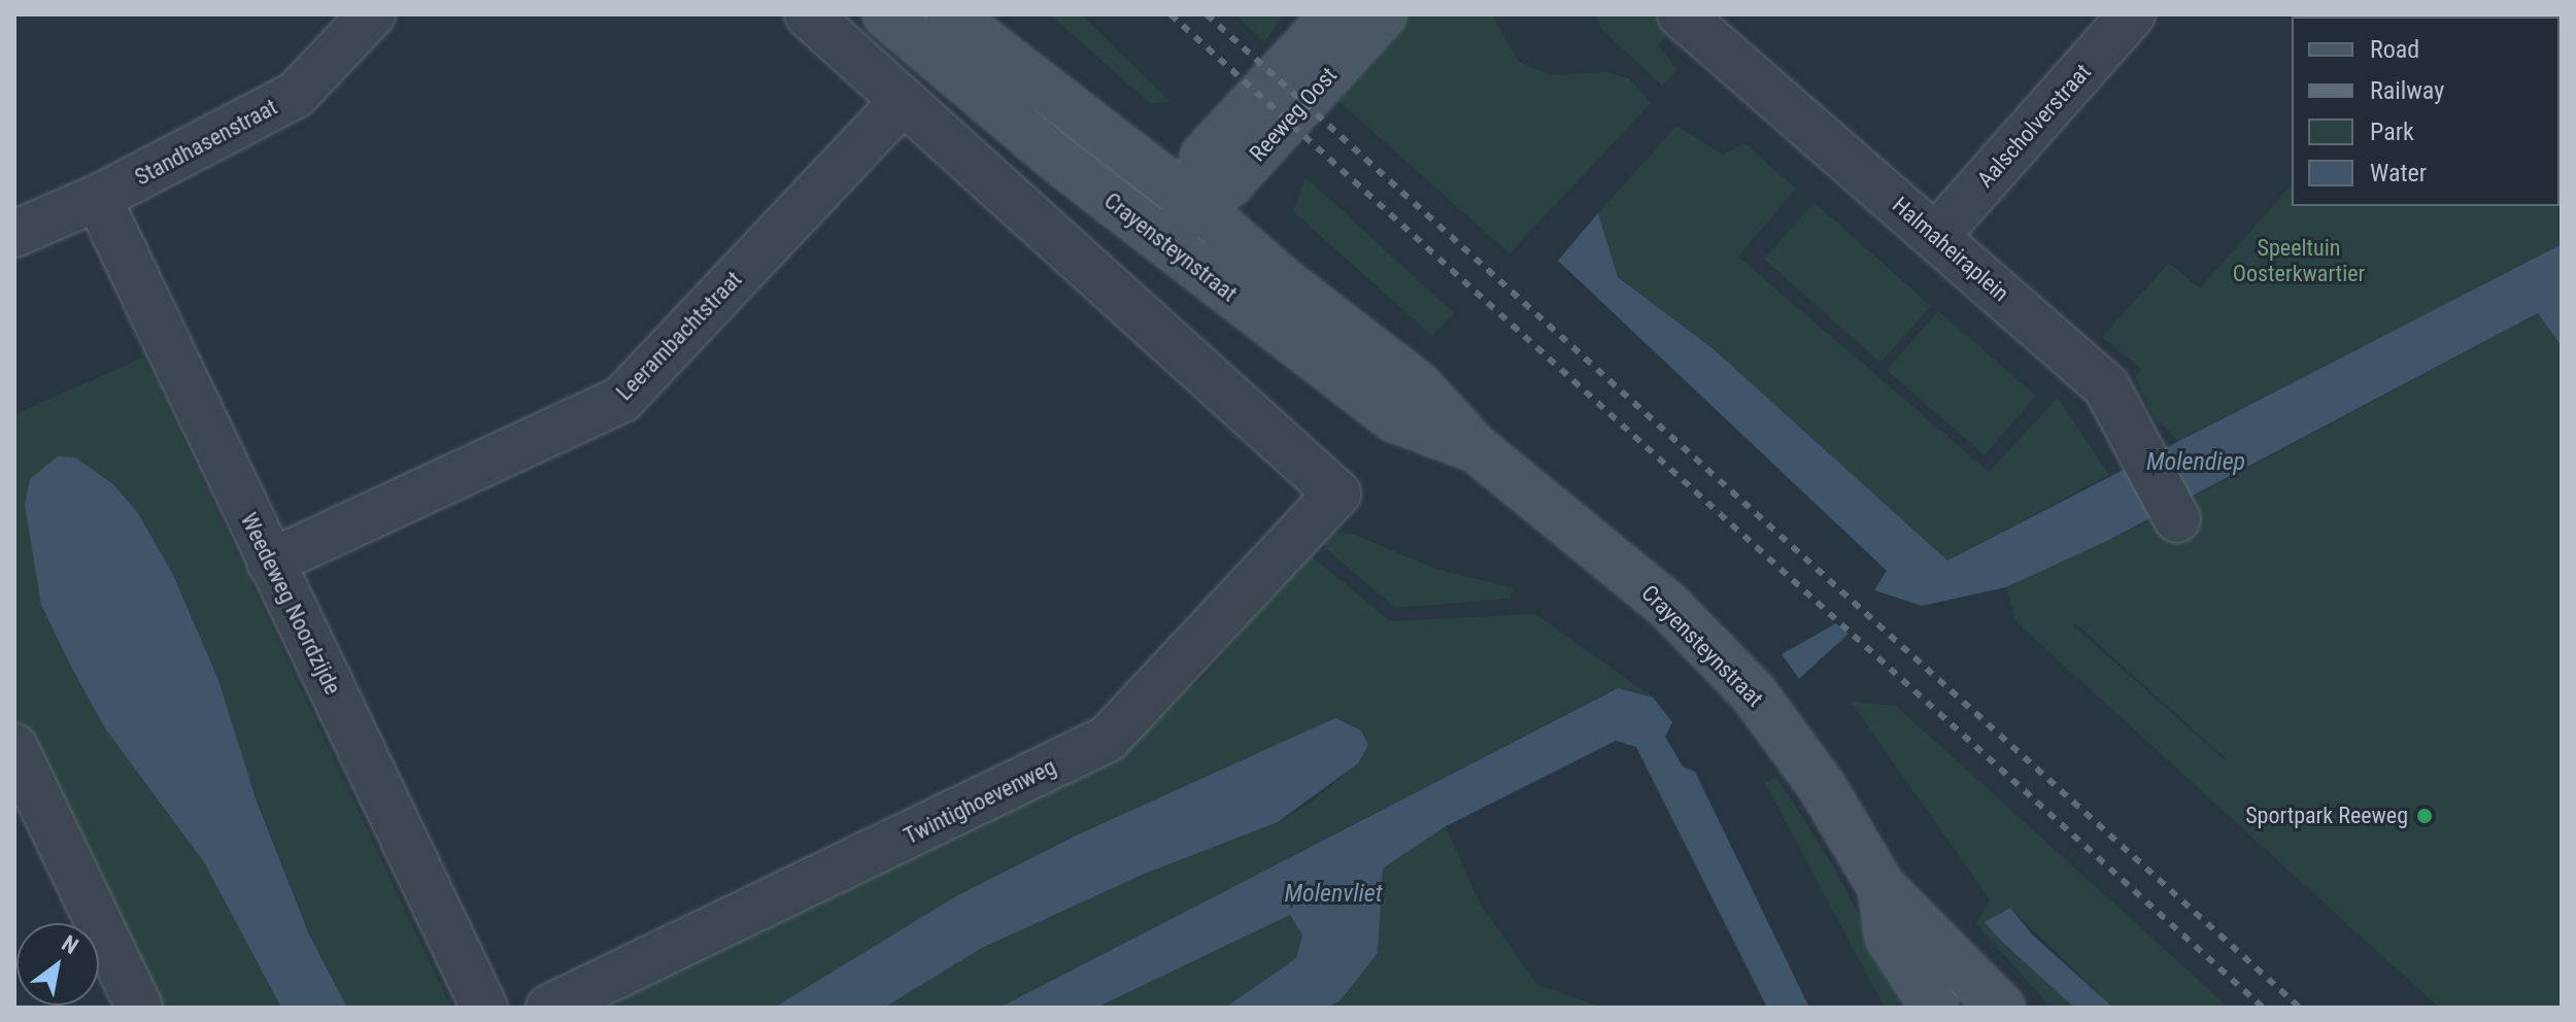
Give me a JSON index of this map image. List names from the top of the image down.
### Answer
{
  "streets": {
    "main road": ["Reeweg Oost", "Crayensteynstraat"],
    "street": [
      "Aalscholverstraat",
      "Standhasenstraat",
      "Halmaheiraplein",
      "Leerambachtstraat",
      "Weedeweg Noordzijde",
      "Twintighoevenweg"
    ]
  },
  "crossings": [
    ["Reeweg Oost", "Crayensteynstraat"],
    ["Aalscholverstraat", "Halmaheiraplein"],
    ["Standhasenstraat", "Weedeweg Noordzijde"],
    ["Leerambachtstraat", "Weedeweg Noordzijde"],
    ["Leerambachtstraat", "Twintighoevenweg"]
  ],
  "water": ["Molendiep", "Molenvliet"],
  "parks": ["Speeltuin Oosterkwartier"],
  "places": ["Sportpark Reeweg"],
  "legend": [
    "Road",
    "Railway",
    "Park",
    "Water"
  ],
  "north": "top right"
}
